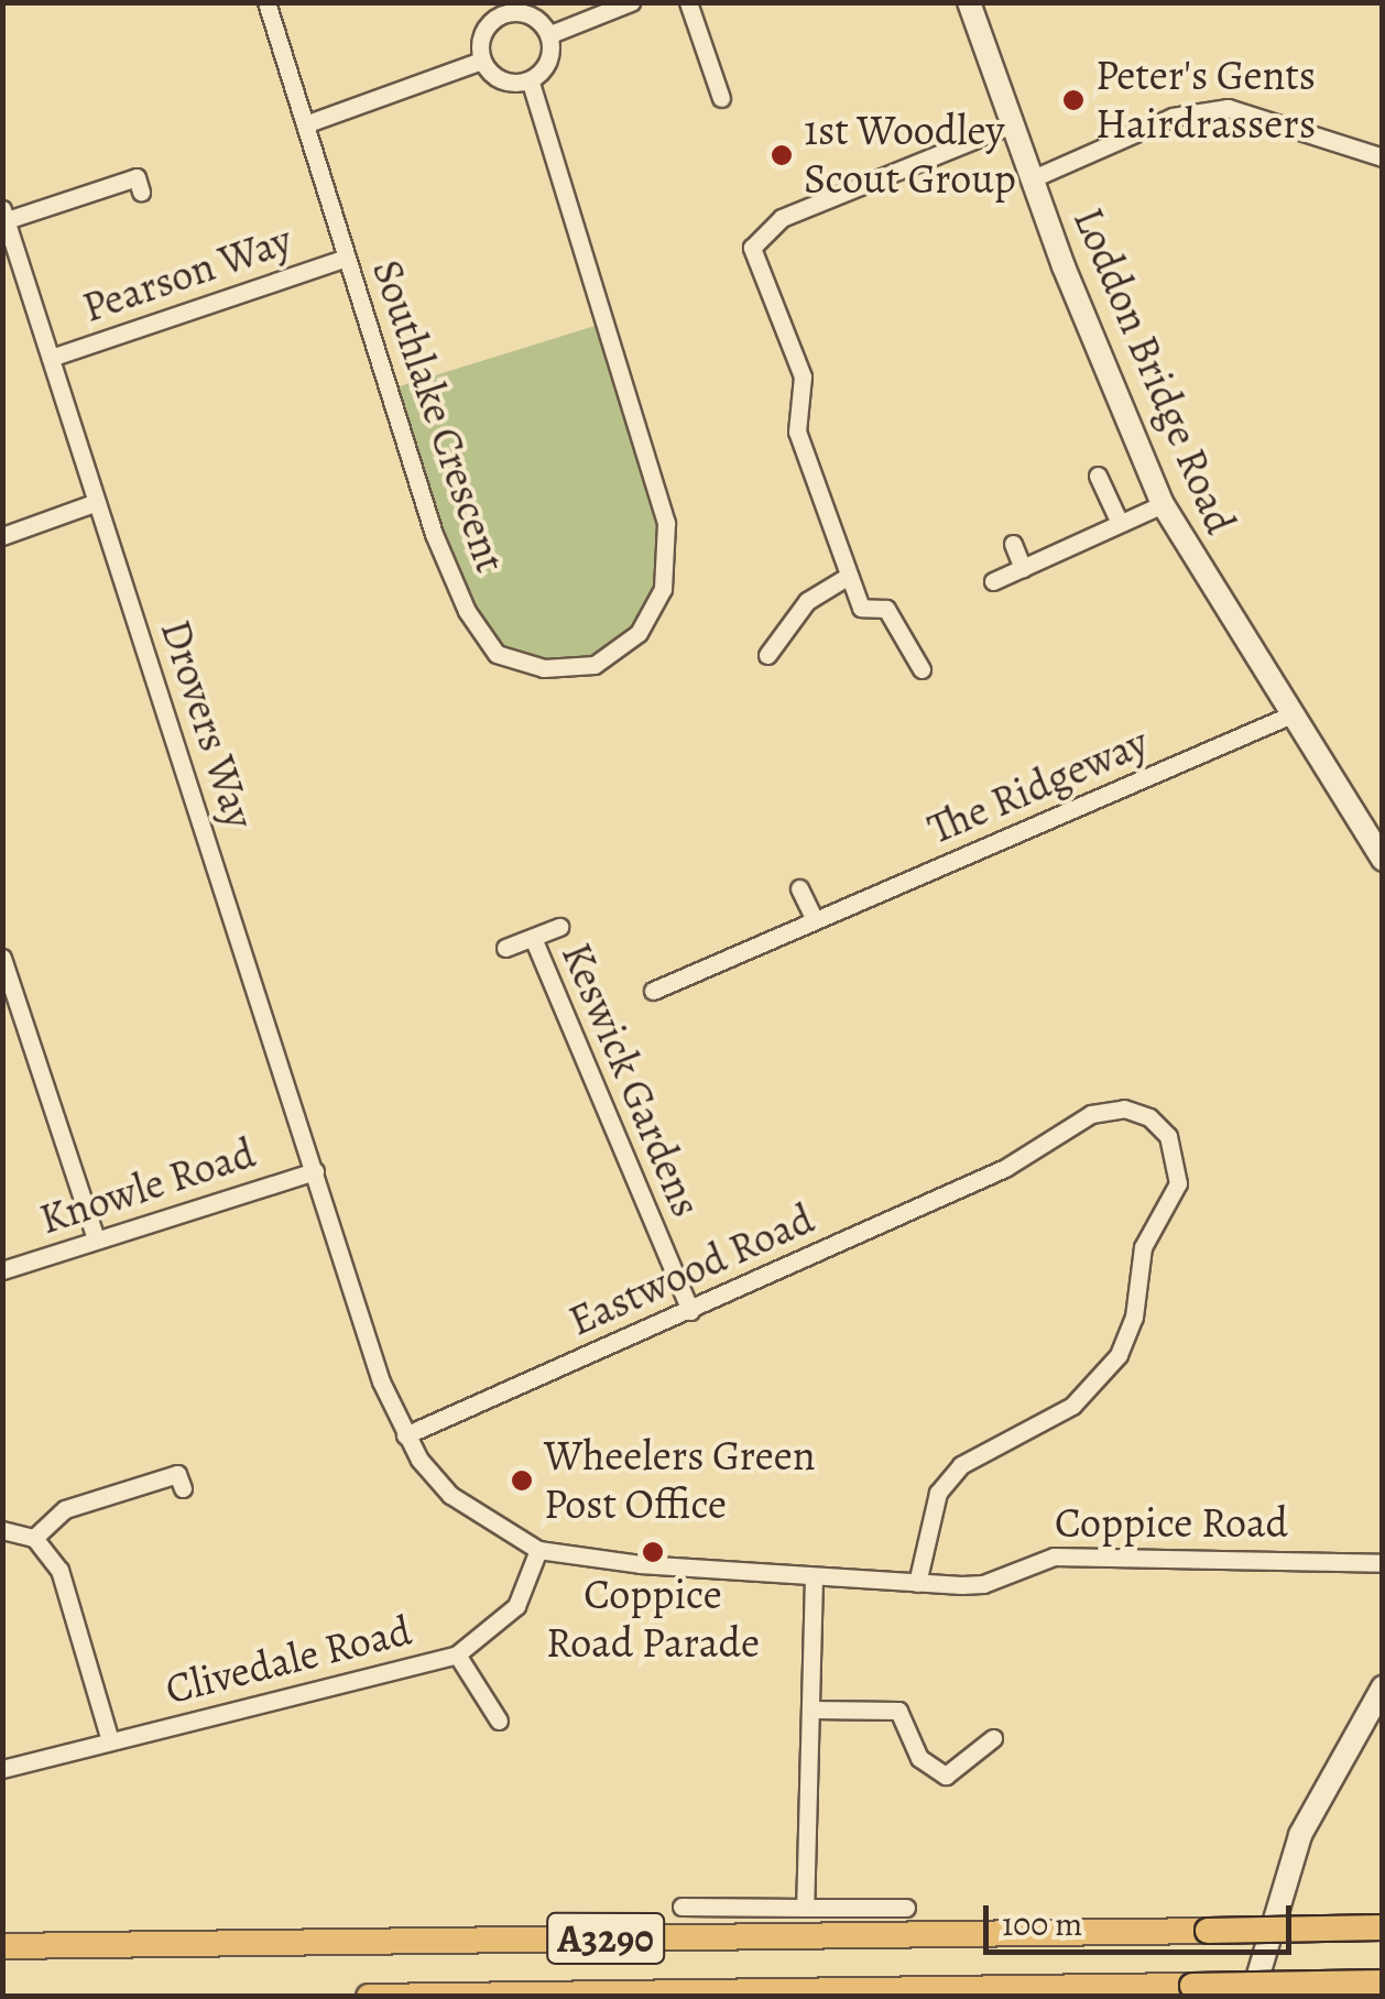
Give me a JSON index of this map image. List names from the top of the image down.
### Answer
{
  "streets": {
    "main road": ["A3290"],
    "street": [
      "Pearson Way",
      "Loddon Bridge Road",
      "Southlake Crescent",
      "Drovers Way",
      "The Ridgeway",
      "Keswick Gardens",
      "Knowle Road",
      "Eastwood Road",
      "Coppice Road",
      "Clivedale Road"
    ]
  },
  "crossings": [
    ["Pearson Way", "Southlake Crescent"],
    ["Pearson Way", "Drovers Way"],
    ["Loddon Bridge Road", "The Ridgeway"],
    ["Drovers Way", "Knowle Road"],
    ["Drovers Way", "Coppice Road"],
    ["Keswick Gardens", "Eastwood Road"],
    ["Eastwood Road", "Coppice Road"],
    ["Coppice Road", "Clivedale Road"]
  ],
  "places": [
    "Peter's Gents Hairdrassers",
    "1st Woodley Scout Group",
    "Wheelers Green Post Office",
    "Coppice Road Parade"
  ],
  "scale_bar": "100 m"
}
